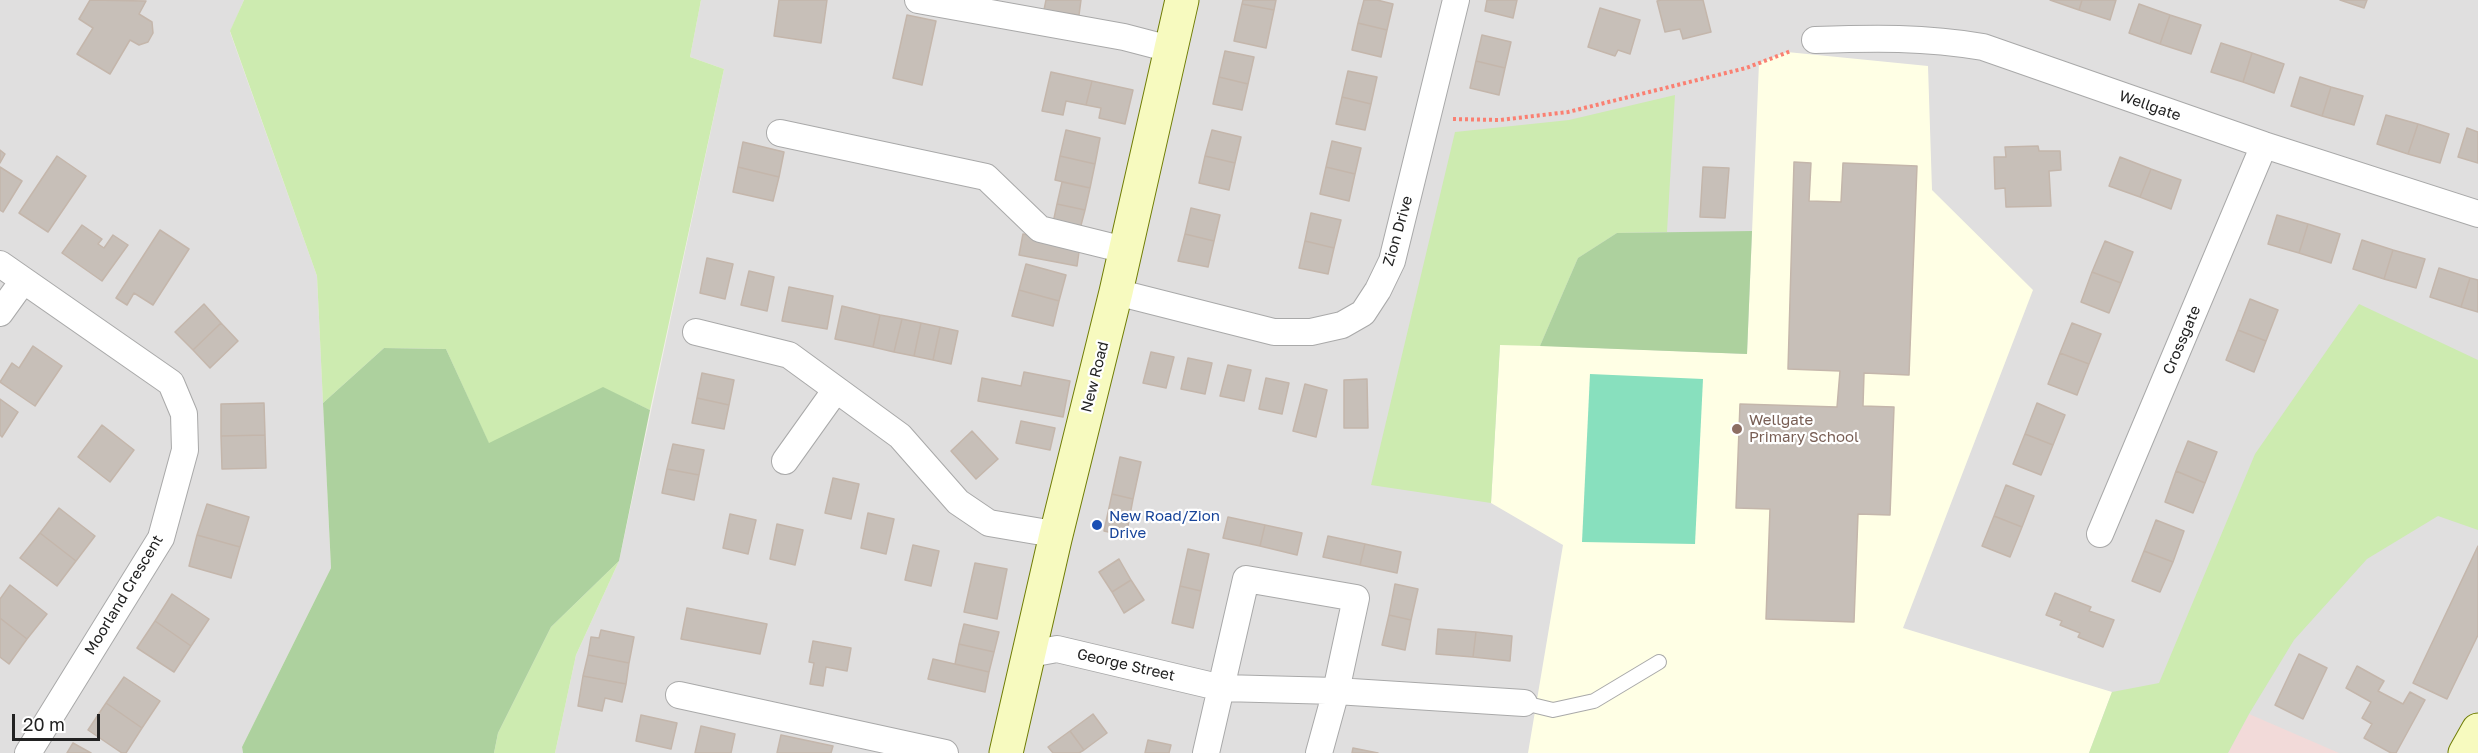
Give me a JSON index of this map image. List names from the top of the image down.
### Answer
{
  "streets": {
    "street": [
      "Wellgate",
      "Zion Drive",
      "Crossgate",
      "New Road",
      "Moorland Crescent",
      "George Street"
    ]
  },
  "crossings": [
    ["Wellgate", "Crossgate"],
    ["Zion Drive", "New Road"],
    ["New Road", "George Street"]
  ],
  "places": ["Wellgate Primary School", "New Road/Zion Drive"],
  "scale_bar": "20 m"
}
